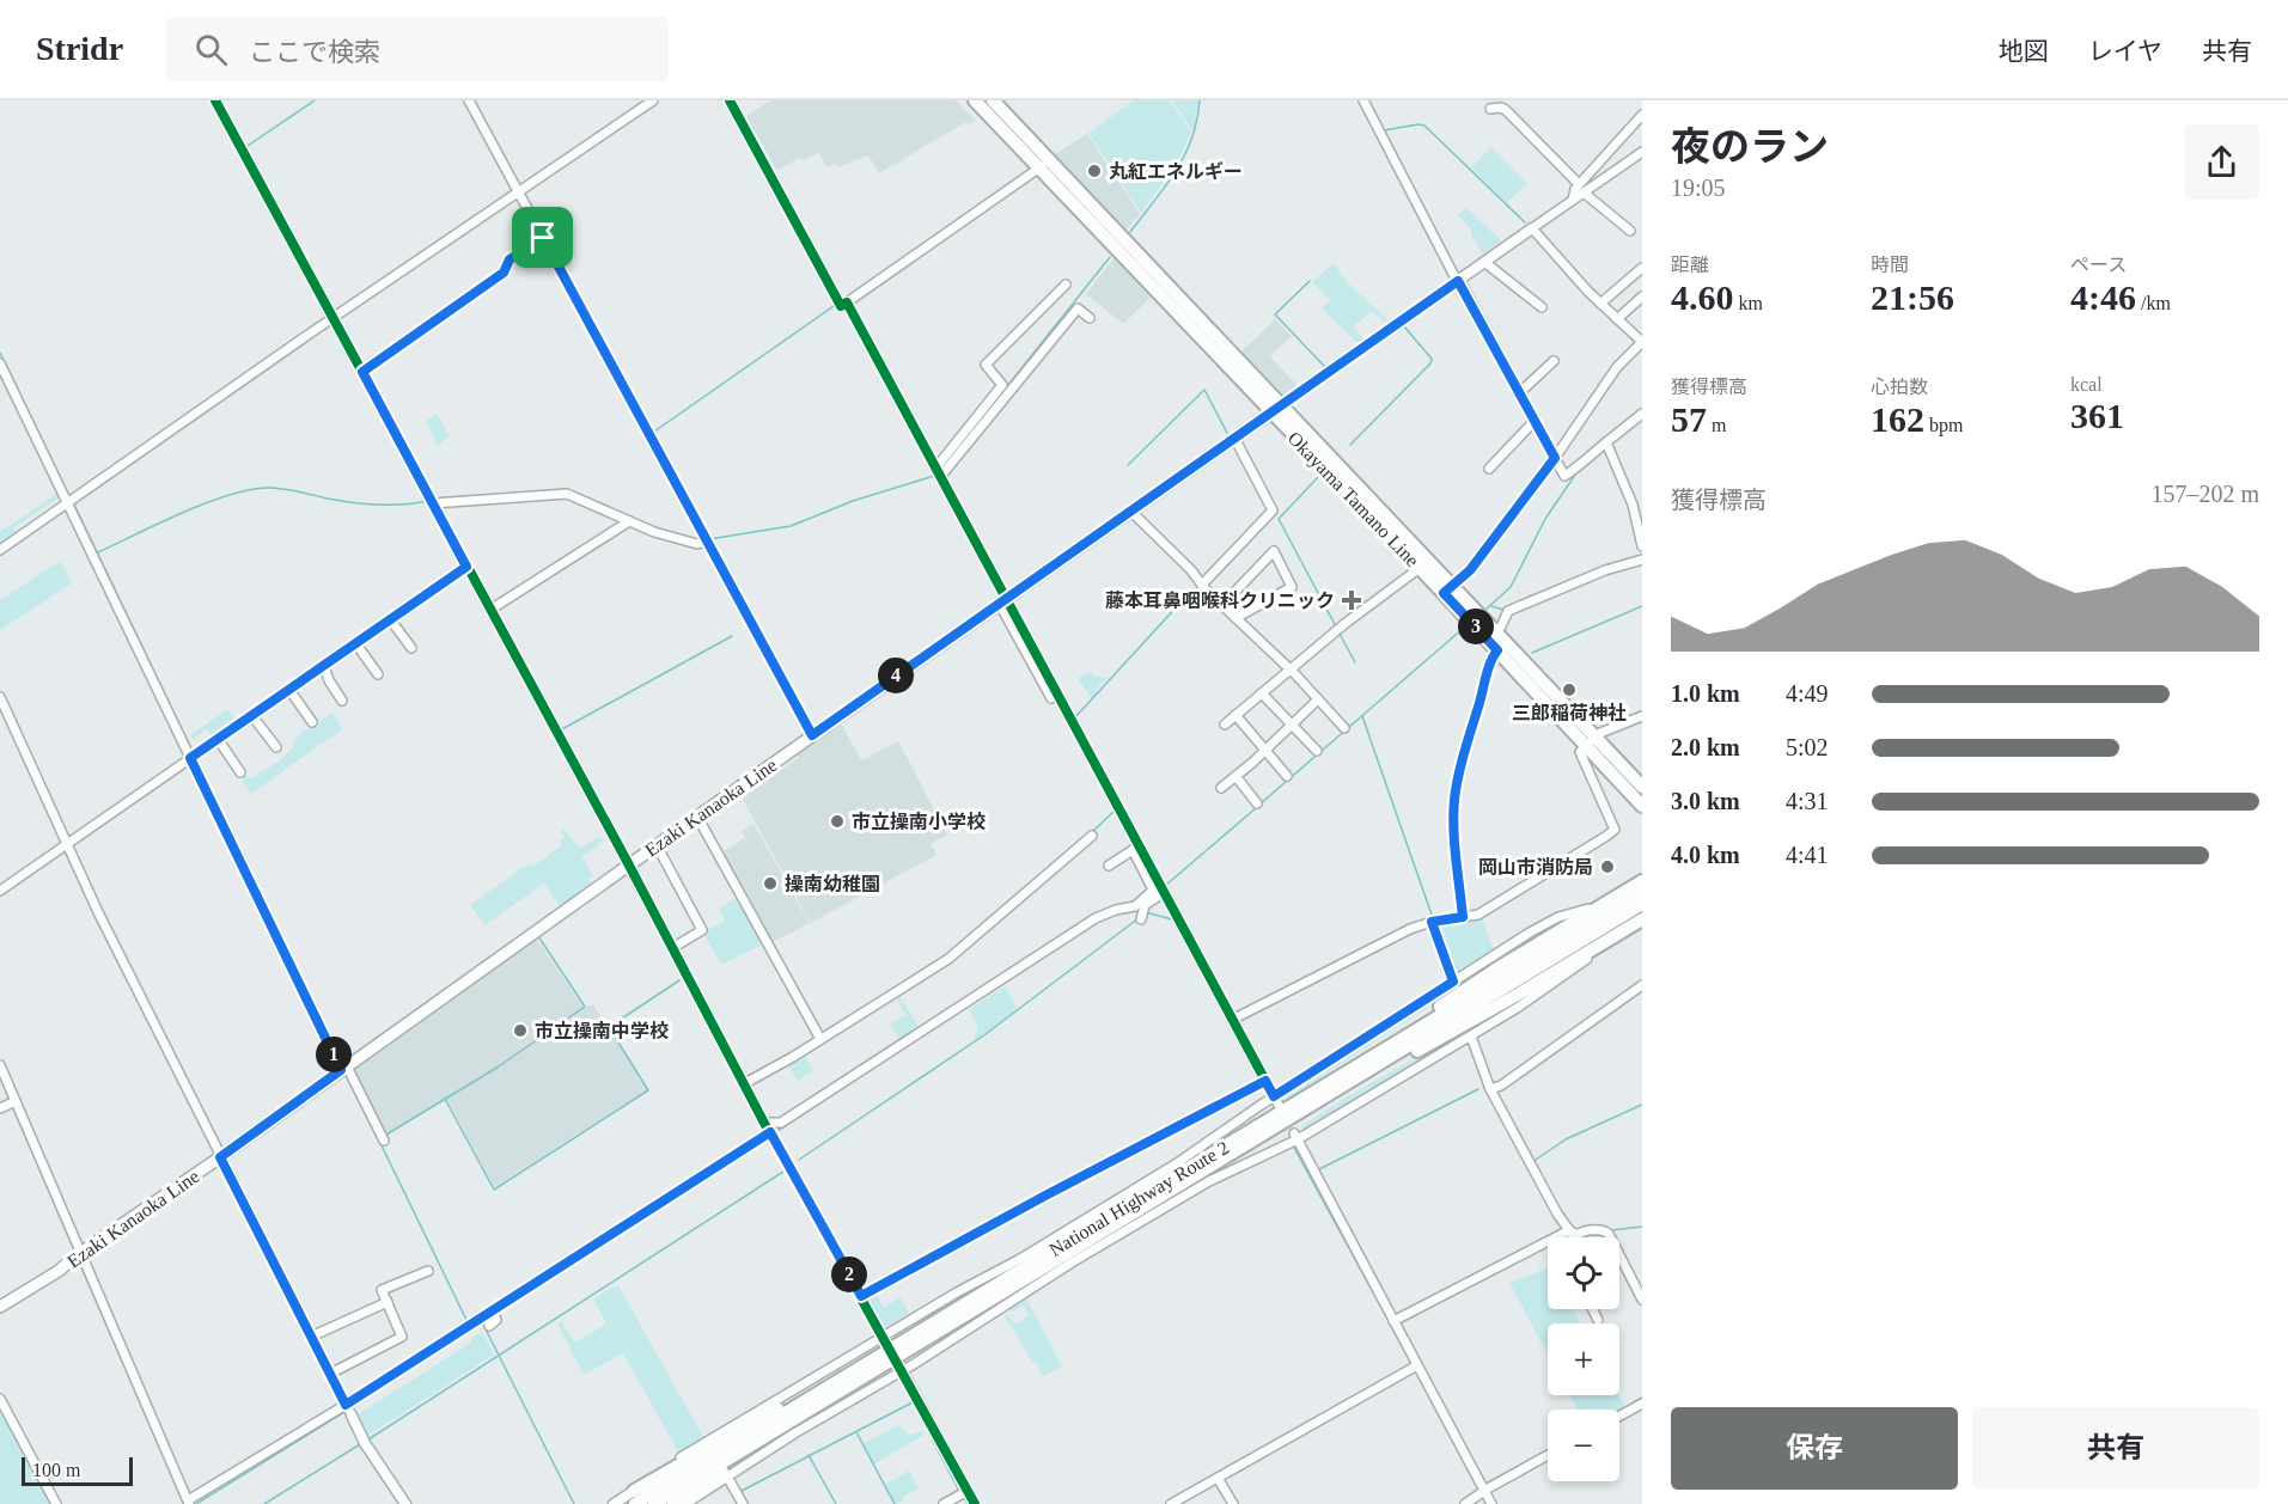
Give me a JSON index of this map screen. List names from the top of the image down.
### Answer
{
  "streets": {
    "main road": ["Okayama Tamano Line", "Ezaki Kanaoka Line", "National Highway Route 2"]
  },
  "crossings": [
    ["Okayama Tamano Line", "Ezaki Kanaoka Line"]
  ],
  "places": {
    "other": [
      "丸紅エネルギー",
      "三郎稲荷神社",
      "市立操南小学校",
      "岡山市消防局",
      "操南幼稚園",
      "市立操南中学校"
    ],
    "health": ["藤本耳鼻咽喉科クリニック"]
  },
  "scale_bar": "100 m",
  "page": {
    "header": "Stridr",
    "search": "ここで検索",
    "nav": ["地図", "レイヤ", "共有"],
    "heading": ["夜のラン", "19:05"],
    "stats": [
      ["距離", "4.60 km"],
      ["時間", "21:56"],
      ["ペース", "4:46 /km"],
      ["獲得標高", "57 m"],
      ["心拍数", "162 bpm"],
      ["kcal", "361"]
    ],
    "chart": ["獲得標高", "157–202 m"],
    "pins": [
      "3",
      "4",
      "1",
      "2"
    ],
    "list": [
      {
        "name": "1.0 km",
        "note": "4:49"
      },
      {
        "name": "2.0 km",
        "note": "5:02"
      },
      {
        "name": "3.0 km",
        "note": "4:31"
      },
      {
        "name": "4.0 km",
        "note": "4:41"
      }
    ],
    "map_buttons": ["+", "−"],
    "buttons": ["保存", "共有"],
    "scale": "100 m"
  }
}
